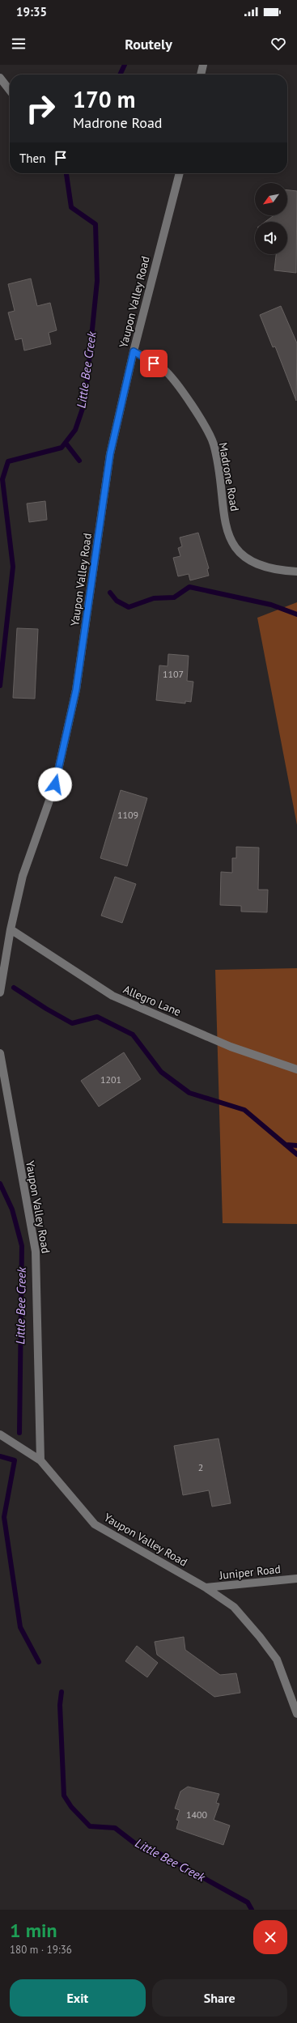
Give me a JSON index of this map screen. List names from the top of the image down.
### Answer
{
  "streets": {
    "street": [
      "Yaupon Valley Road",
      "Madrone Road",
      "Allegro Lane",
      "Juniper Road"
    ]
  },
  "crossings": [
    ["Yaupon Valley Road", "Madrone Road"],
    ["Yaupon Valley Road", "Allegro Lane"],
    ["Yaupon Valley Road", "Juniper Road"]
  ],
  "water": ["Little Bee Creek"],
  "house_numbers": [
    "1107",
    "1109",
    "1201",
    "2",
    "1400"
  ],
  "north": "bottom left",
  "page": {
    "status": "19:35",
    "header": "Routely",
    "turn": ["170 m", "Madrone Road"],
    "then": "Then",
    "heading": ["1 min", "180 m · 19:36"],
    "buttons": ["Exit", "Share"]
  }
}
